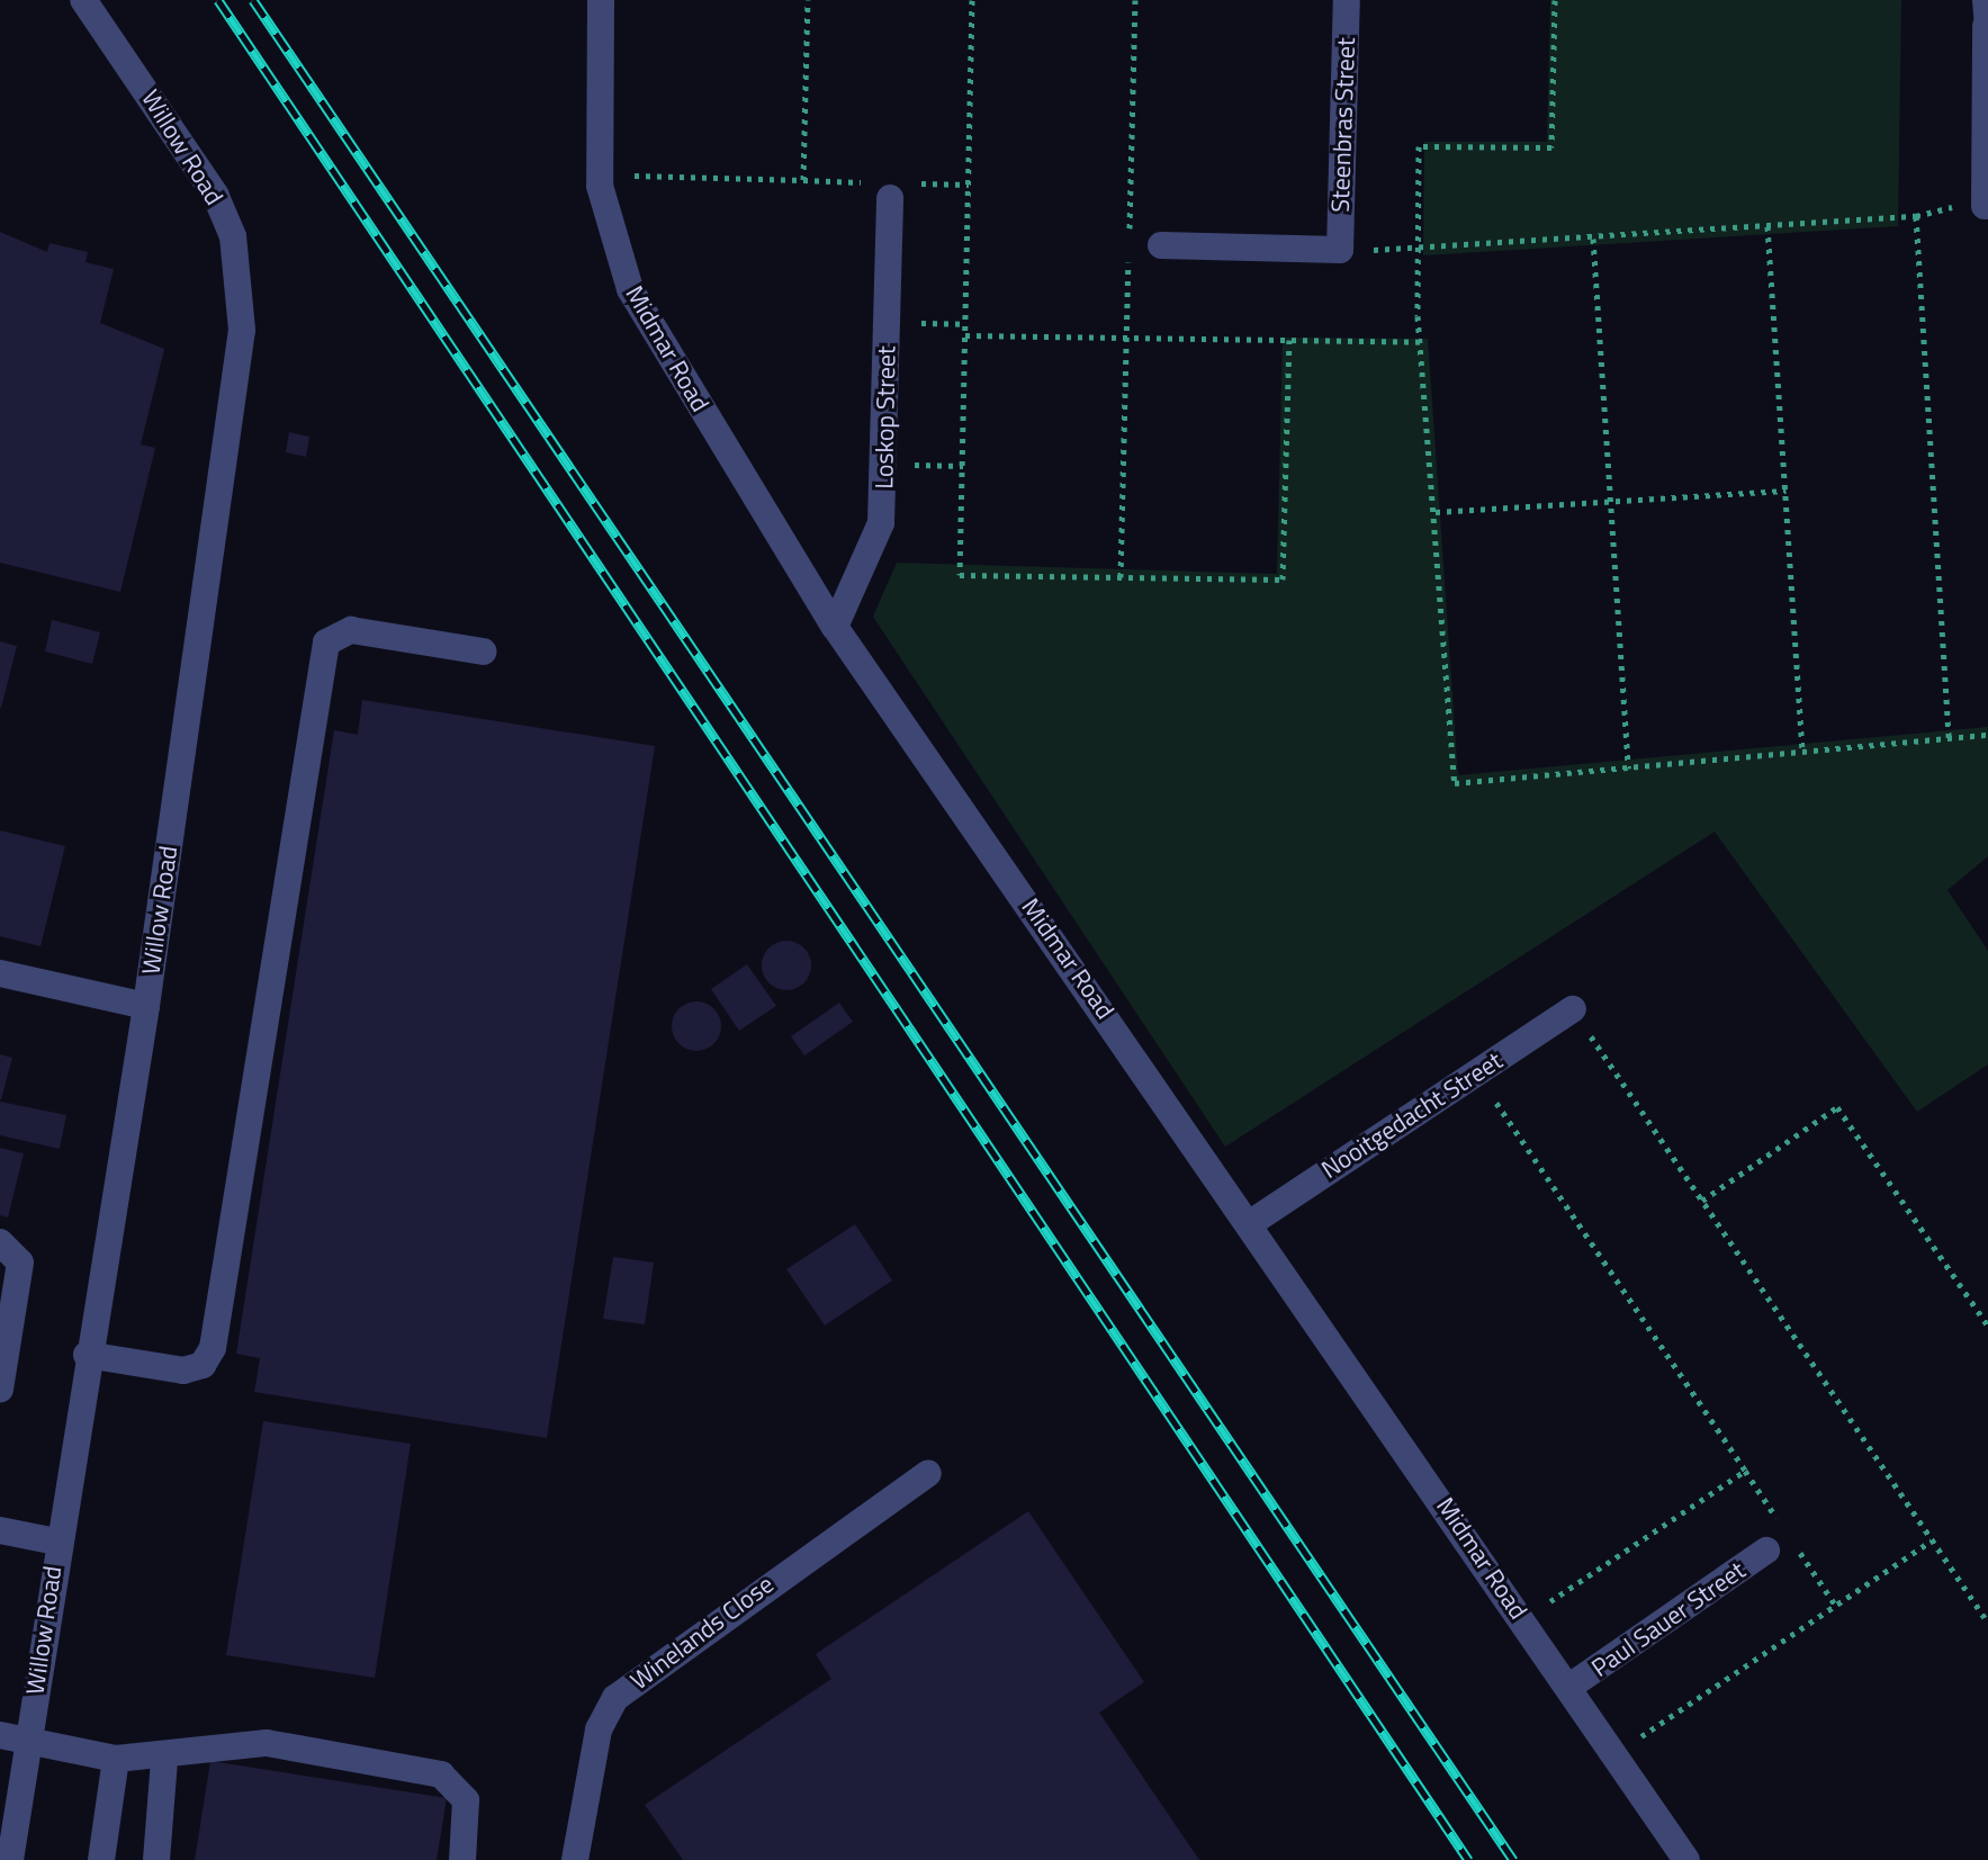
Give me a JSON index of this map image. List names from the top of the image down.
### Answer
{
  "streets": {
    "street": [
      "Steenbras Street",
      "Willow Road",
      "Midmar Road",
      "Loskop Street",
      "Nooitgedacht Street",
      "Paul Sauer Street",
      "Winelands Close"
    ]
  },
  "crossings": [
    ["Midmar Road", "Loskop Street"],
    ["Midmar Road", "Nooitgedacht Street"],
    ["Midmar Road", "Paul Sauer Street"]
  ]
}
